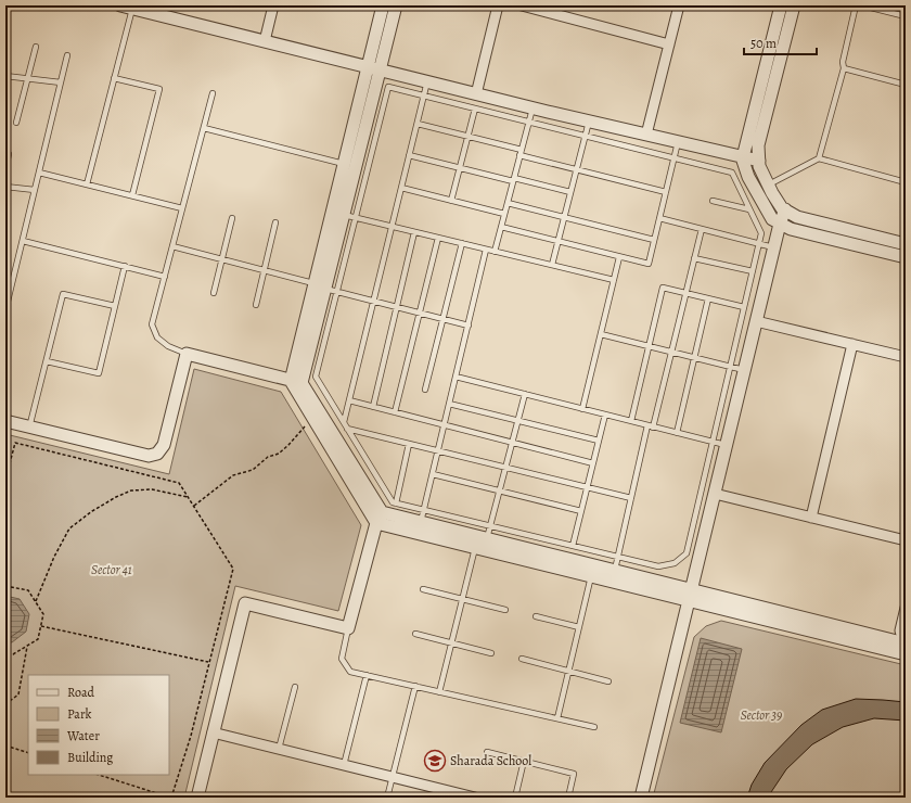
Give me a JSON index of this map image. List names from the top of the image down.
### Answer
{
  "parks": ["Sector 41", "Sector 39"],
  "places": {
    "school or university": ["Sharada School"]
  },
  "legend": [
    "Road",
    "Park",
    "Water",
    "Building"
  ],
  "scale_bar": "50 m"
}
